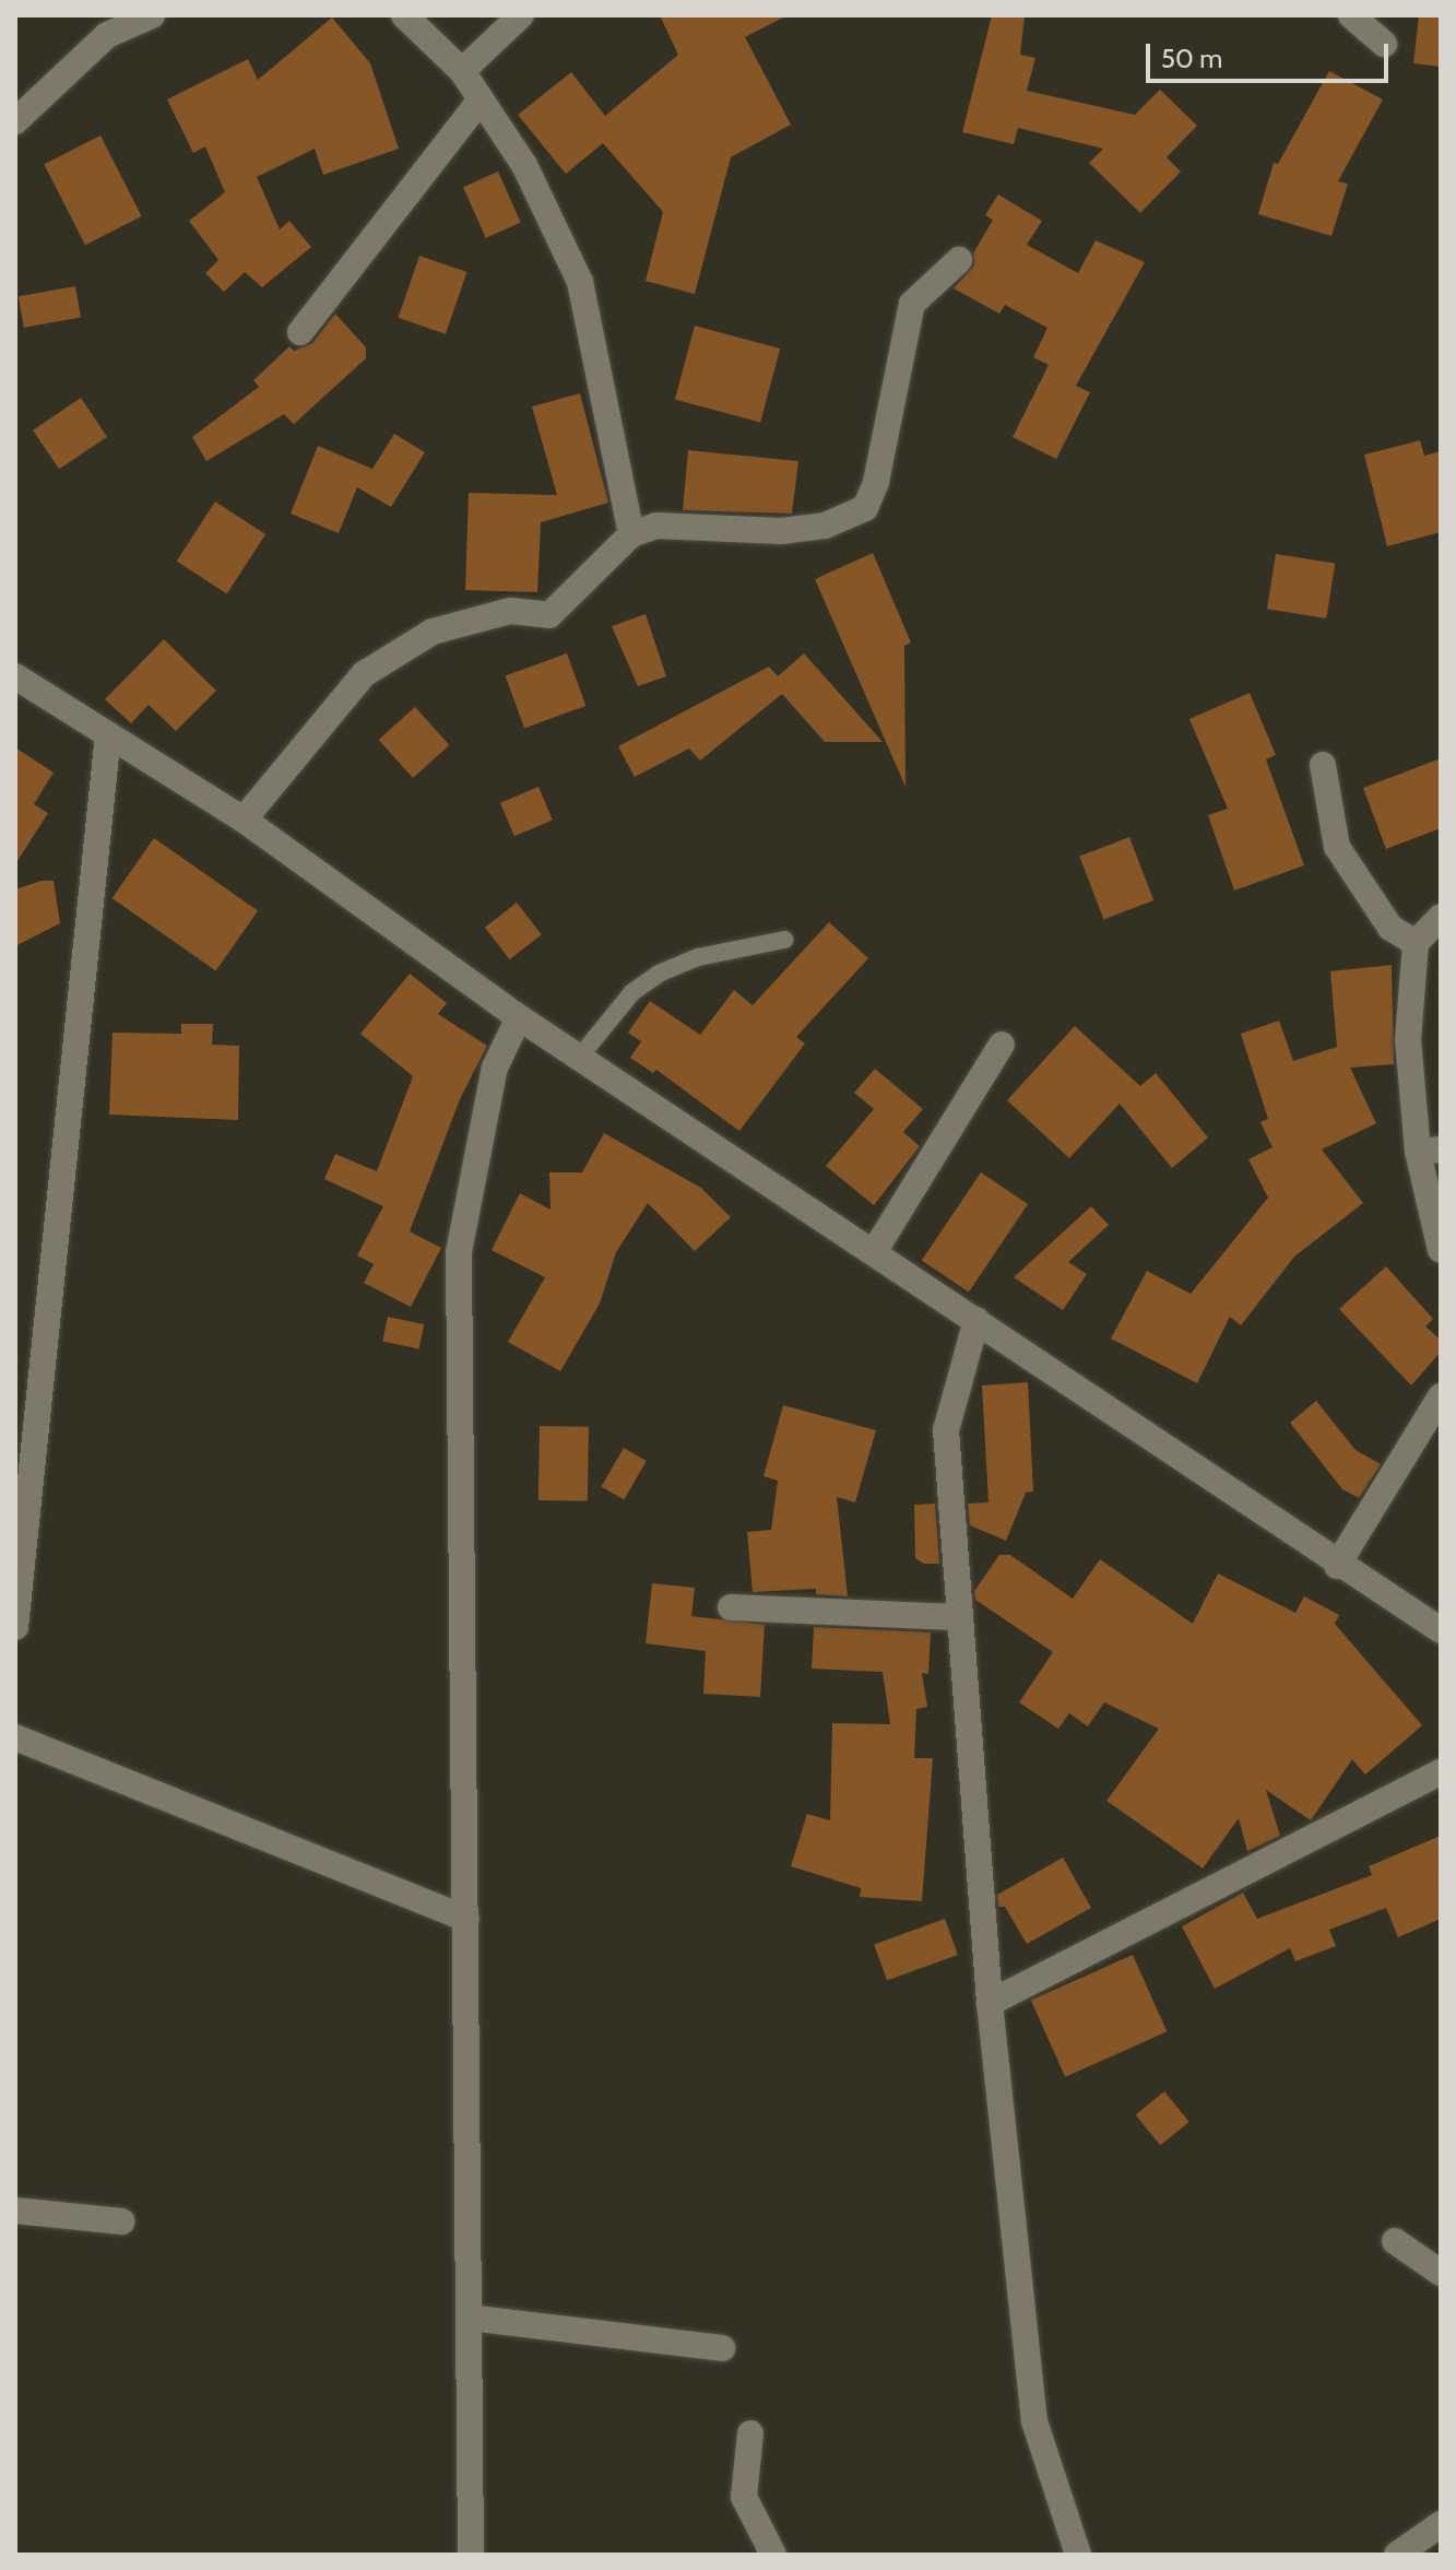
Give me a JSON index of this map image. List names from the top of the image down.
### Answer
{
  "scale_bar": "50 m"
}
